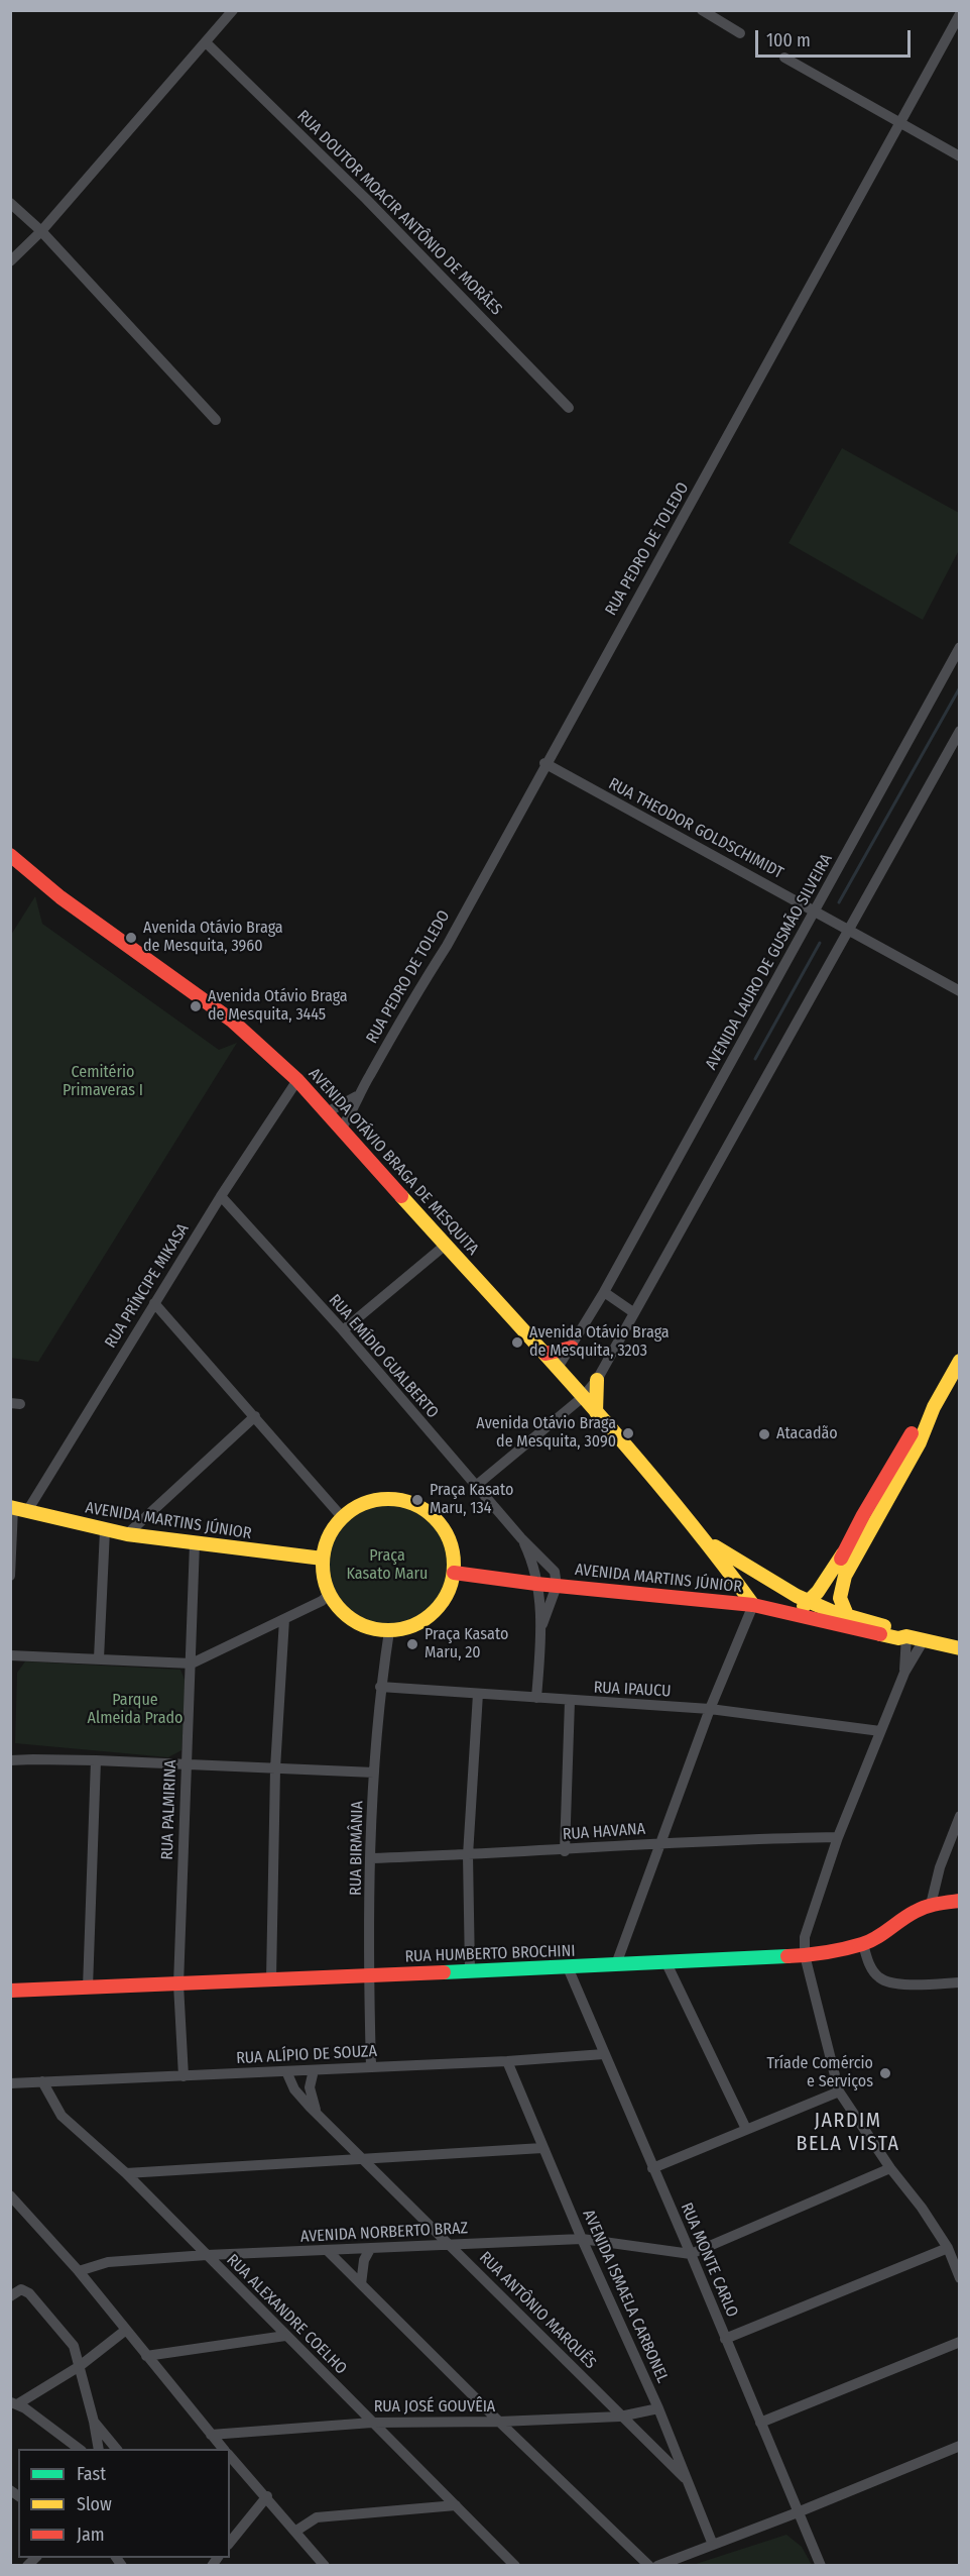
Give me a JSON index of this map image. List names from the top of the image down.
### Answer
{
  "streets": {
    "street": [
      "RUA DOUTOR MOACIR ANTÔNIO DE MORÂES",
      "RUA PEDRO DE TOLEDO",
      "RUA THEODOR GOLDSCHIMIDT",
      "AVENIDA LAURO DE GUSMÃO SILVEIRA",
      "AVENIDA OTÁVIO BRAGA DE MESQUITA",
      "RUA PRÍNCIPE MIKASA",
      "RUA EMÍDIO GUALBERTO",
      "AVENIDA MARTINS JÚNIOR",
      "RUA IPAUCU",
      "RUA PALMIRINA",
      "RUA HAVANA",
      "RUA BIRMÂNIA",
      "RUA HUMBERTO BROCHINI",
      "RUA ALÍPIO DE SOUZA",
      "AVENIDA NORBERTO BRAZ",
      "RUA MONTE CARLO",
      "AVENIDA ISMAELA CARBONEL",
      "RUA ANTÔNIO MARQUÊS",
      "RUA ALEXANDRE COELHO",
      "RUA JOSÉ GOUVÊIA"
    ]
  },
  "crossings": [
    ["RUA PEDRO DE TOLEDO", "RUA THEODOR GOLDSCHIMIDT"],
    ["RUA PEDRO DE TOLEDO", "AVENIDA OTÁVIO BRAGA DE MESQUITA"],
    ["RUA THEODOR GOLDSCHIMIDT", "AVENIDA LAURO DE GUSMÃO SILVEIRA"],
    ["AVENIDA LAURO DE GUSMÃO SILVEIRA", "AVENIDA OTÁVIO BRAGA DE MESQUITA"],
    ["AVENIDA OTÁVIO BRAGA DE MESQUITA", "RUA PRÍNCIPE MIKASA"],
    ["AVENIDA OTÁVIO BRAGA DE MESQUITA", "AVENIDA MARTINS JÚNIOR"],
    ["RUA PRÍNCIPE MIKASA", "RUA EMÍDIO GUALBERTO"],
    ["RUA PRÍNCIPE MIKASA", "AVENIDA MARTINS JÚNIOR"],
    ["RUA EMÍDIO GUALBERTO", "AVENIDA MARTINS JÚNIOR"],
    ["RUA EMÍDIO GUALBERTO", "RUA IPAUCU"],
    ["AVENIDA MARTINS JÚNIOR", "RUA PALMIRINA"],
    ["AVENIDA MARTINS JÚNIOR", "RUA BIRMÂNIA"],
    ["RUA IPAUCU", "RUA BIRMÂNIA"],
    ["RUA PALMIRINA", "RUA HUMBERTO BROCHINI"],
    ["RUA PALMIRINA", "RUA ALÍPIO DE SOUZA"],
    ["RUA HAVANA", "RUA BIRMÂNIA"],
    ["RUA BIRMÂNIA", "RUA HUMBERTO BROCHINI"],
    ["RUA BIRMÂNIA", "RUA ALÍPIO DE SOUZA"],
    ["RUA HUMBERTO BROCHINI", "RUA MONTE CARLO"],
    ["RUA ALÍPIO DE SOUZA", "RUA MONTE CARLO"],
    ["RUA ALÍPIO DE SOUZA", "AVENIDA ISMAELA CARBONEL"],
    ["RUA ALÍPIO DE SOUZA", "RUA ANTÔNIO MARQUÊS"],
    ["RUA ALÍPIO DE SOUZA", "RUA ALEXANDRE COELHO"],
    ["AVENIDA NORBERTO BRAZ", "RUA MONTE CARLO"],
    ["AVENIDA NORBERTO BRAZ", "AVENIDA ISMAELA CARBONEL"],
    ["AVENIDA NORBERTO BRAZ", "RUA ANTÔNIO MARQUÊS"],
    ["AVENIDA NORBERTO BRAZ", "RUA ALEXANDRE COELHO"],
    ["AVENIDA ISMAELA CARBONEL", "RUA ANTÔNIO MARQUÊS"],
    ["AVENIDA ISMAELA CARBONEL", "RUA JOSÉ GOUVÊIA"],
    ["RUA ANTÔNIO MARQUÊS", "RUA JOSÉ GOUVÊIA"],
    ["RUA ALEXANDRE COELHO", "RUA JOSÉ GOUVÊIA"]
  ],
  "districts": ["JARDIM BELA VISTA"],
  "parks": ["Cemitério Primaveras I", "Praça Kasato Maru", "Parque Almeida Prado"],
  "places": [
    "Avenida Otávio Braga de Mesquita, 3960",
    "Avenida Otávio Braga de Mesquita, 3445",
    "Avenida Otávio Braga de Mesquita, 3203",
    "Avenida Otávio Braga de Mesquita, 3090",
    "Atacadão",
    "Praça Kasato Maru, 134",
    "Praça Kasato Maru, 20",
    "Tríade Comércio e Serviços"
  ],
  "legend": ["Fast", "Slow", "Jam"],
  "scale_bar": "100 m"
}
